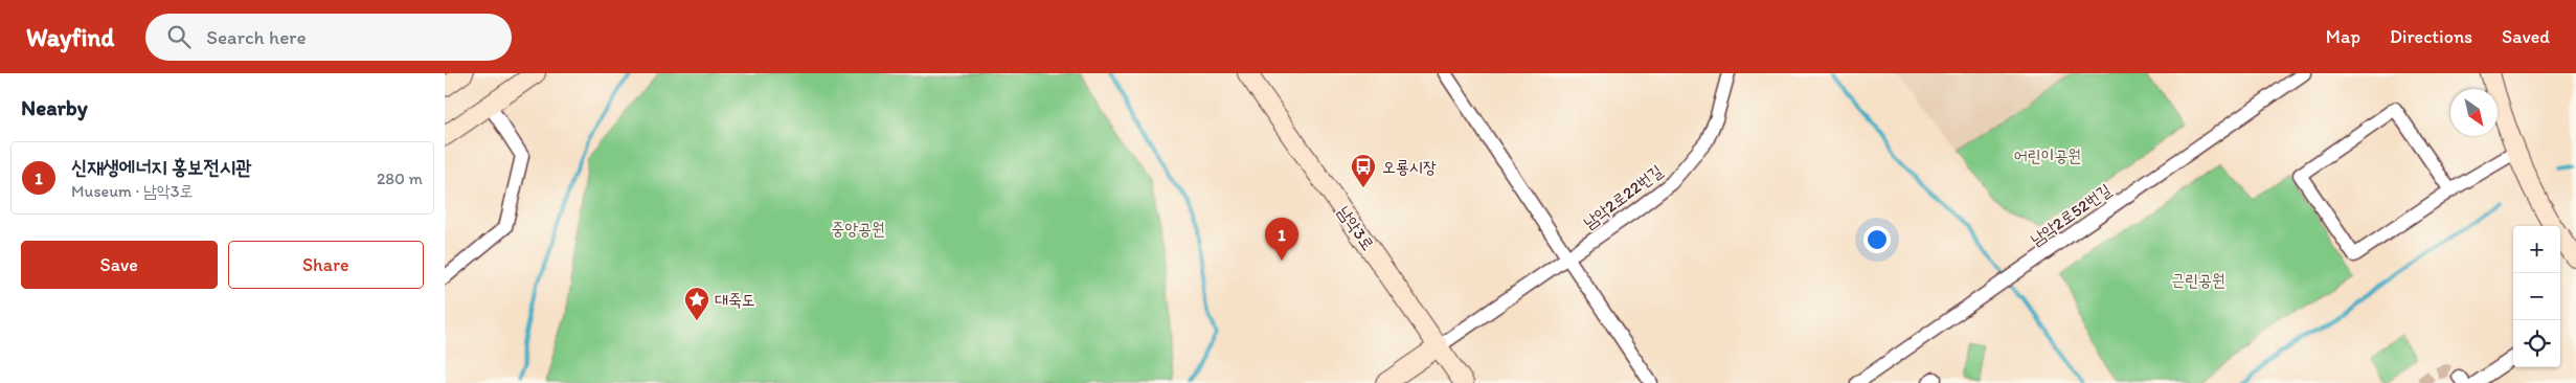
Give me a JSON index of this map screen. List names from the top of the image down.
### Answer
{
  "streets": {
    "street": ["남악2로22번길", "남악2로52번길", "남악3로"]
  },
  "crossings": [
    ["남악2로22번길", "남악3로"]
  ],
  "parks": ["어린이공원", "중앙공원", "근린공원"],
  "places": {
    "bus stop": ["오룡시장"],
    "place": ["대죽도"]
  },
  "north": "bottom right",
  "page": {
    "header": "Wayfind",
    "search": "Search here",
    "nav": ["Map", "Directions", "Saved"],
    "heading": "Nearby",
    "list": [
      {
        "mark": "1",
        "name": "신재생에너지 홍보전시관",
        "note": "Museum · 남악3로",
        "value": "280 m"
      }
    ],
    "pins": "1",
    "buttons": ["Save", "Share"],
    "map_buttons": ["+", "−"]
  }
}
